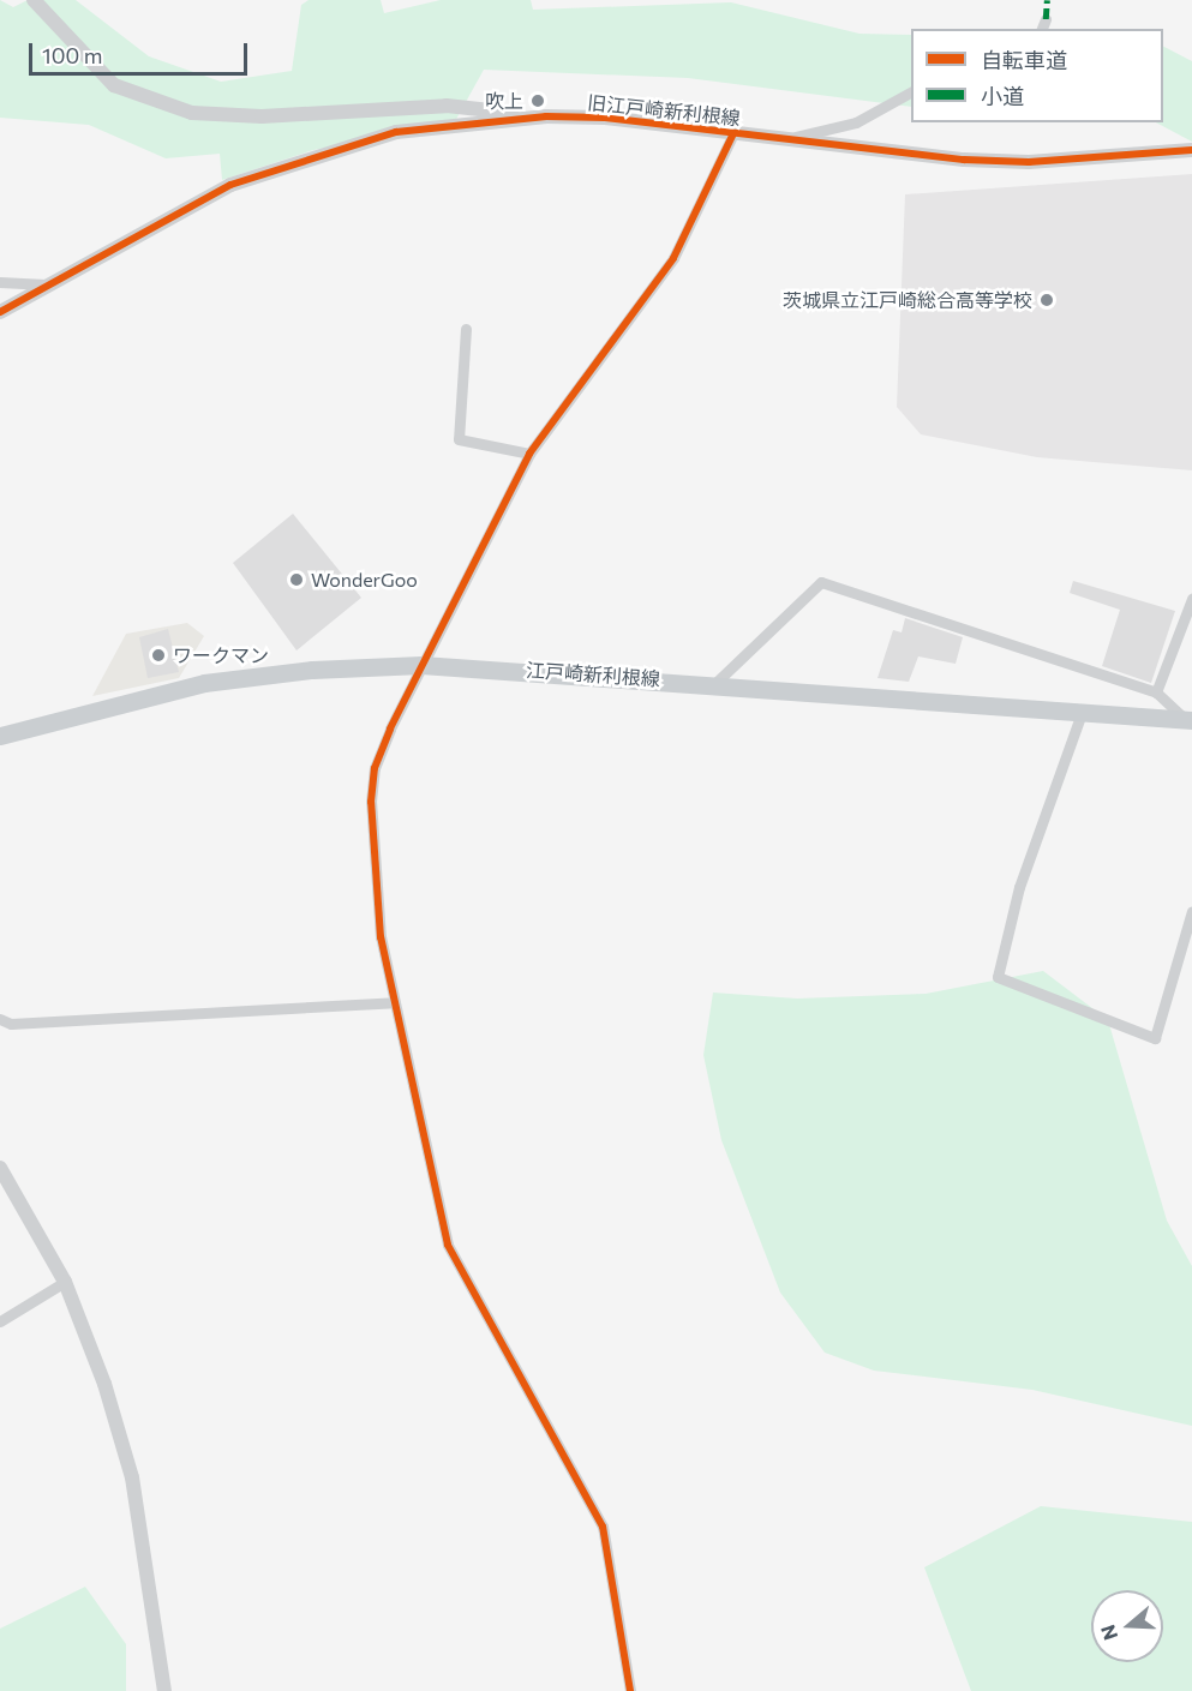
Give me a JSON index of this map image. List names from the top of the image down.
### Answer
{
  "streets": {
    "main road": ["江戸崎新利根線"],
    "street": ["旧江戸崎新利根線"]
  },
  "places": [
    "吹上",
    "茨城県立江戸崎総合高等学校",
    "WonderGoo",
    "ワークマン"
  ],
  "legend": ["自転車道", "小道"],
  "scale_bar": "100 m",
  "north": "left"
}
